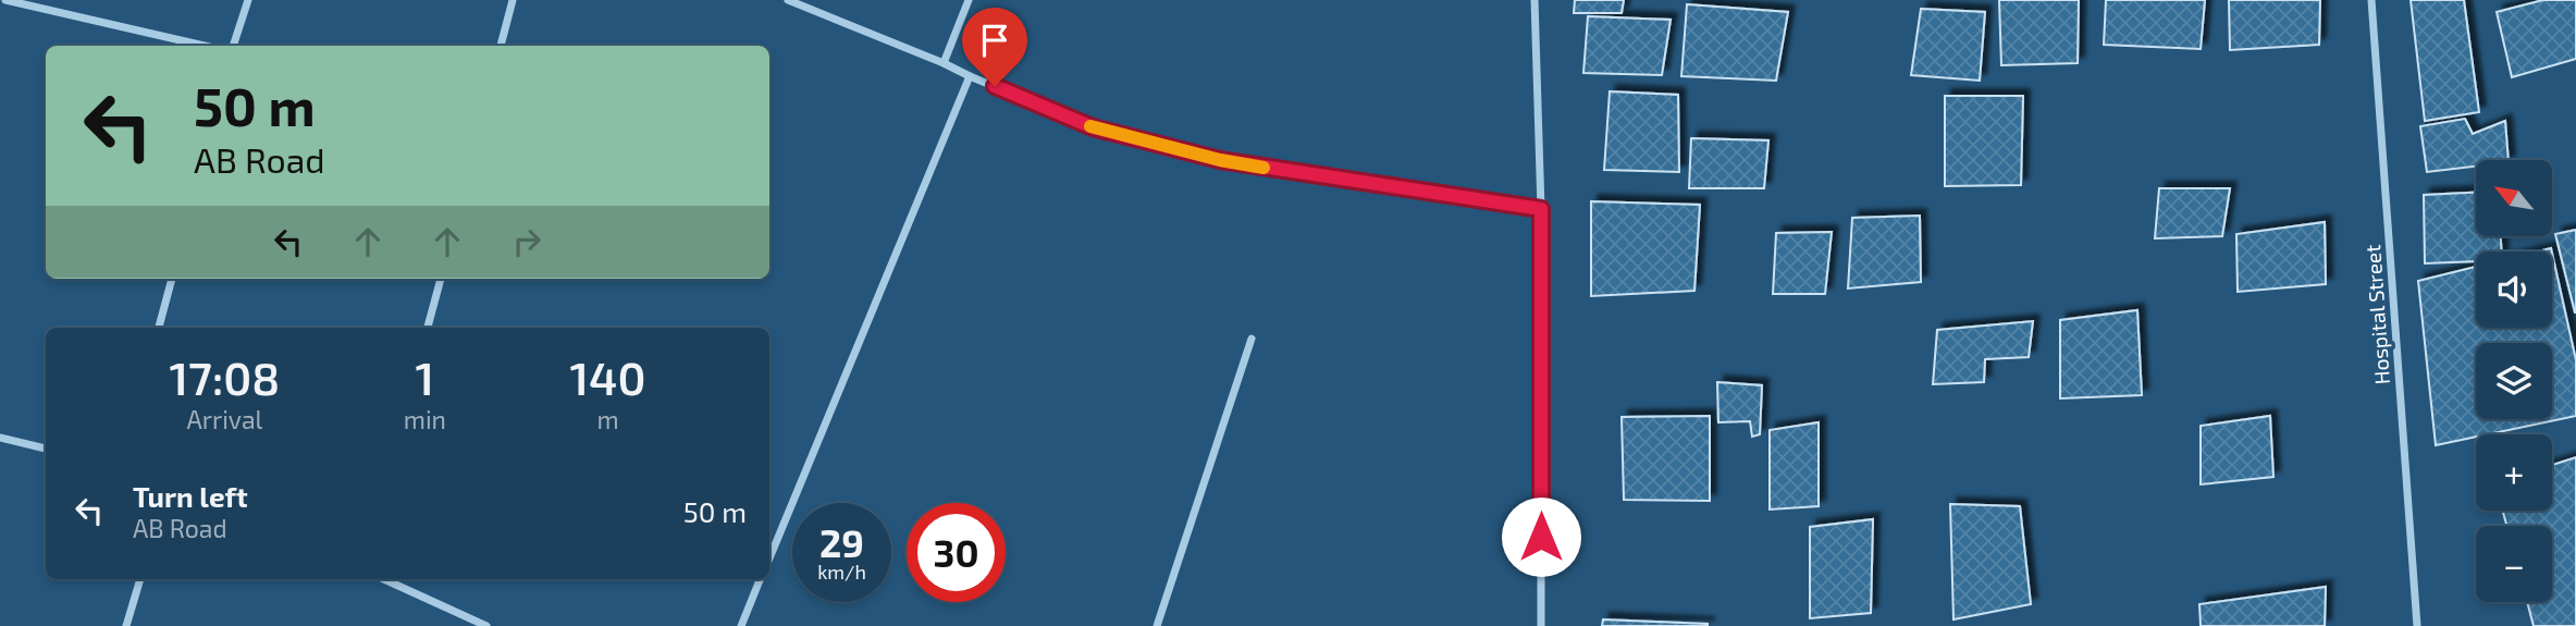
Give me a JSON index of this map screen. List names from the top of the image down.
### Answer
{
  "streets": {
    "street": ["Hospital Street"]
  },
  "north": "top left",
  "page": {
    "turn": ["50 m", "AB Road"],
    "map_buttons": ["+", "−"],
    "eta": [
      "17:08",
      "Arrival",
      "1",
      "min",
      "140",
      "m"
    ],
    "list": [
      {
        "name": "Turn left",
        "note": "AB Road",
        "value": "50 m"
      }
    ],
    "speed": "29 km/h",
    "limit": "30"
  }
}
